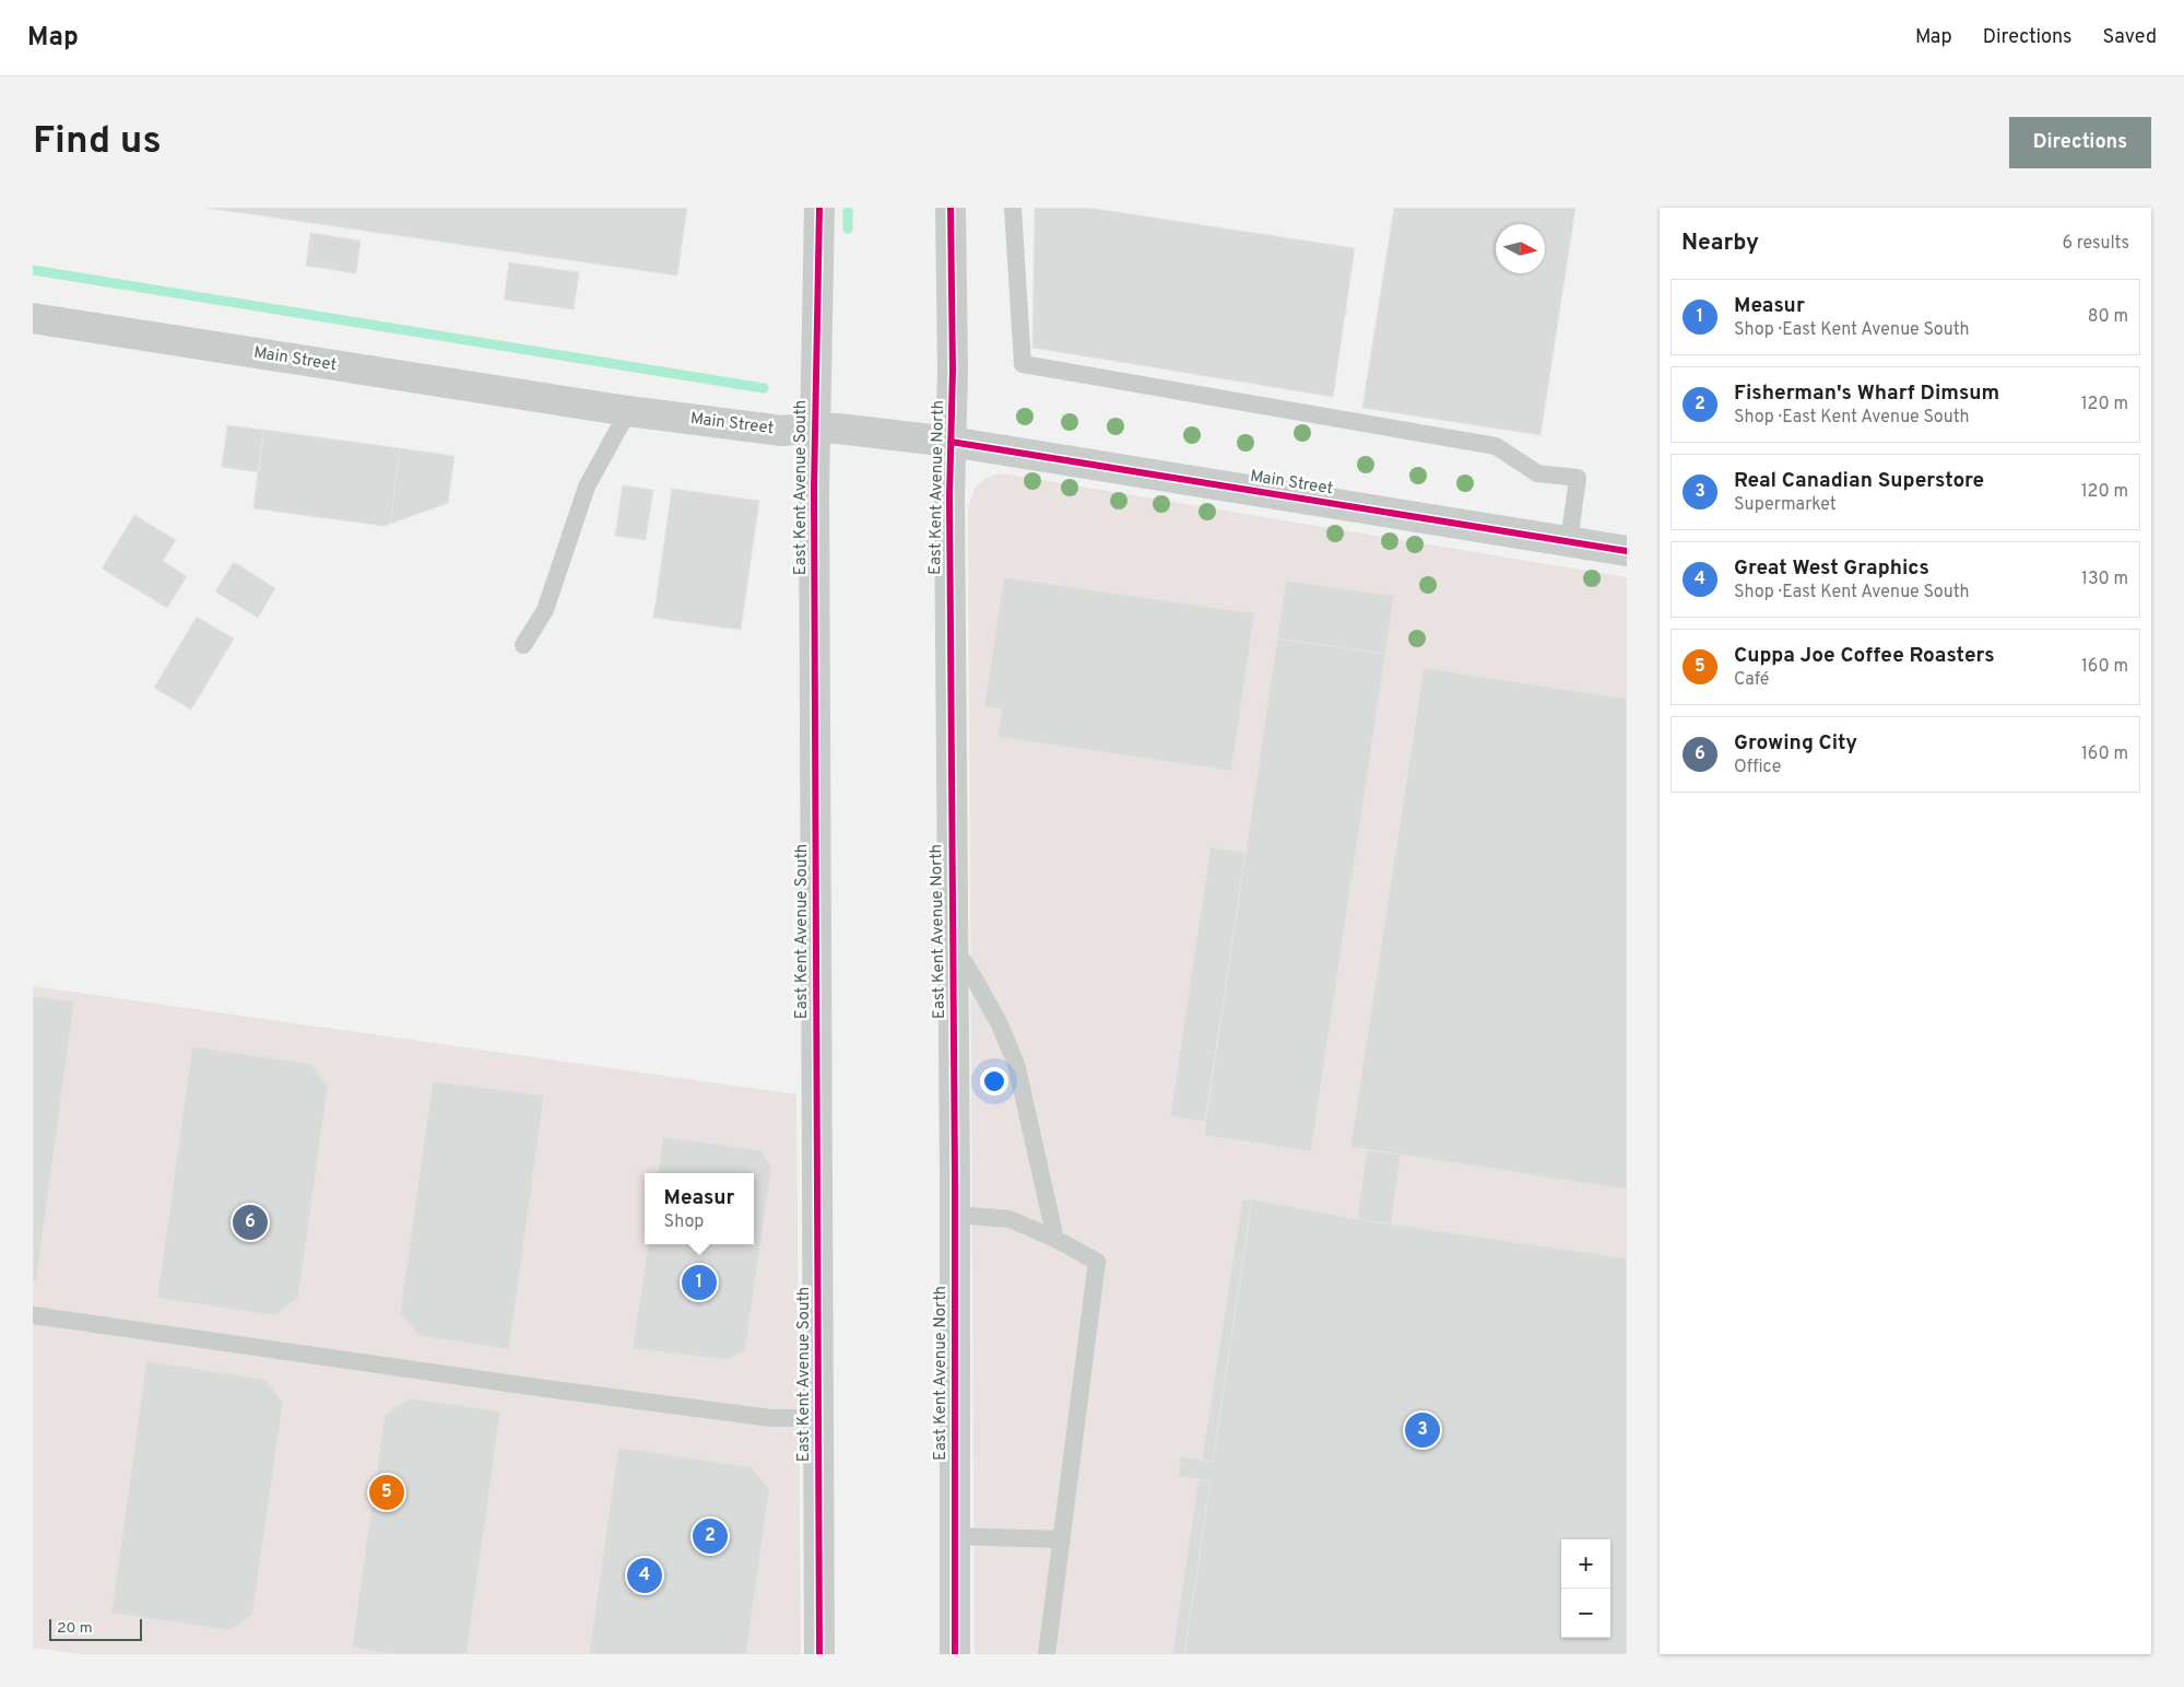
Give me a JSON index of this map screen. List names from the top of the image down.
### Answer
{
  "streets": {
    "street": ["Main Street", "East Kent Avenue South", "East Kent Avenue North"]
  },
  "crossings": [
    ["Main Street", "East Kent Avenue South"],
    ["Main Street", "East Kent Avenue North"]
  ],
  "scale_bar": "20 m",
  "north": "right",
  "page": {
    "header": "Map",
    "nav": ["Map", "Directions", "Saved"],
    "buttons": "Directions",
    "title": "Find us",
    "heading": ["Nearby", "6 results"],
    "list": [
      {
        "mark": "1",
        "name": "Measur",
        "note": "Shop · East Kent Avenue South",
        "value": "80 m"
      },
      {
        "mark": "2",
        "name": "Fisherman's Wharf Dimsum",
        "note": "Shop · East Kent Avenue South",
        "value": "120 m"
      },
      {
        "mark": "3",
        "name": "Real Canadian Superstore",
        "note": "Supermarket",
        "value": "120 m"
      },
      {
        "mark": "4",
        "name": "Great West Graphics",
        "note": "Shop · East Kent Avenue South",
        "value": "130 m"
      },
      {
        "mark": "5",
        "name": "Cuppa Joe Coffee Roasters",
        "note": "Café",
        "value": "160 m"
      },
      {
        "mark": "6",
        "name": "Growing City",
        "note": "Office",
        "value": "160 m"
      }
    ],
    "popup": ["Measur", "Shop"],
    "pins": [
      "6",
      "1",
      "3",
      "5",
      "2",
      "4"
    ],
    "map_buttons": ["+", "−"],
    "scale": "20 m"
  }
}
